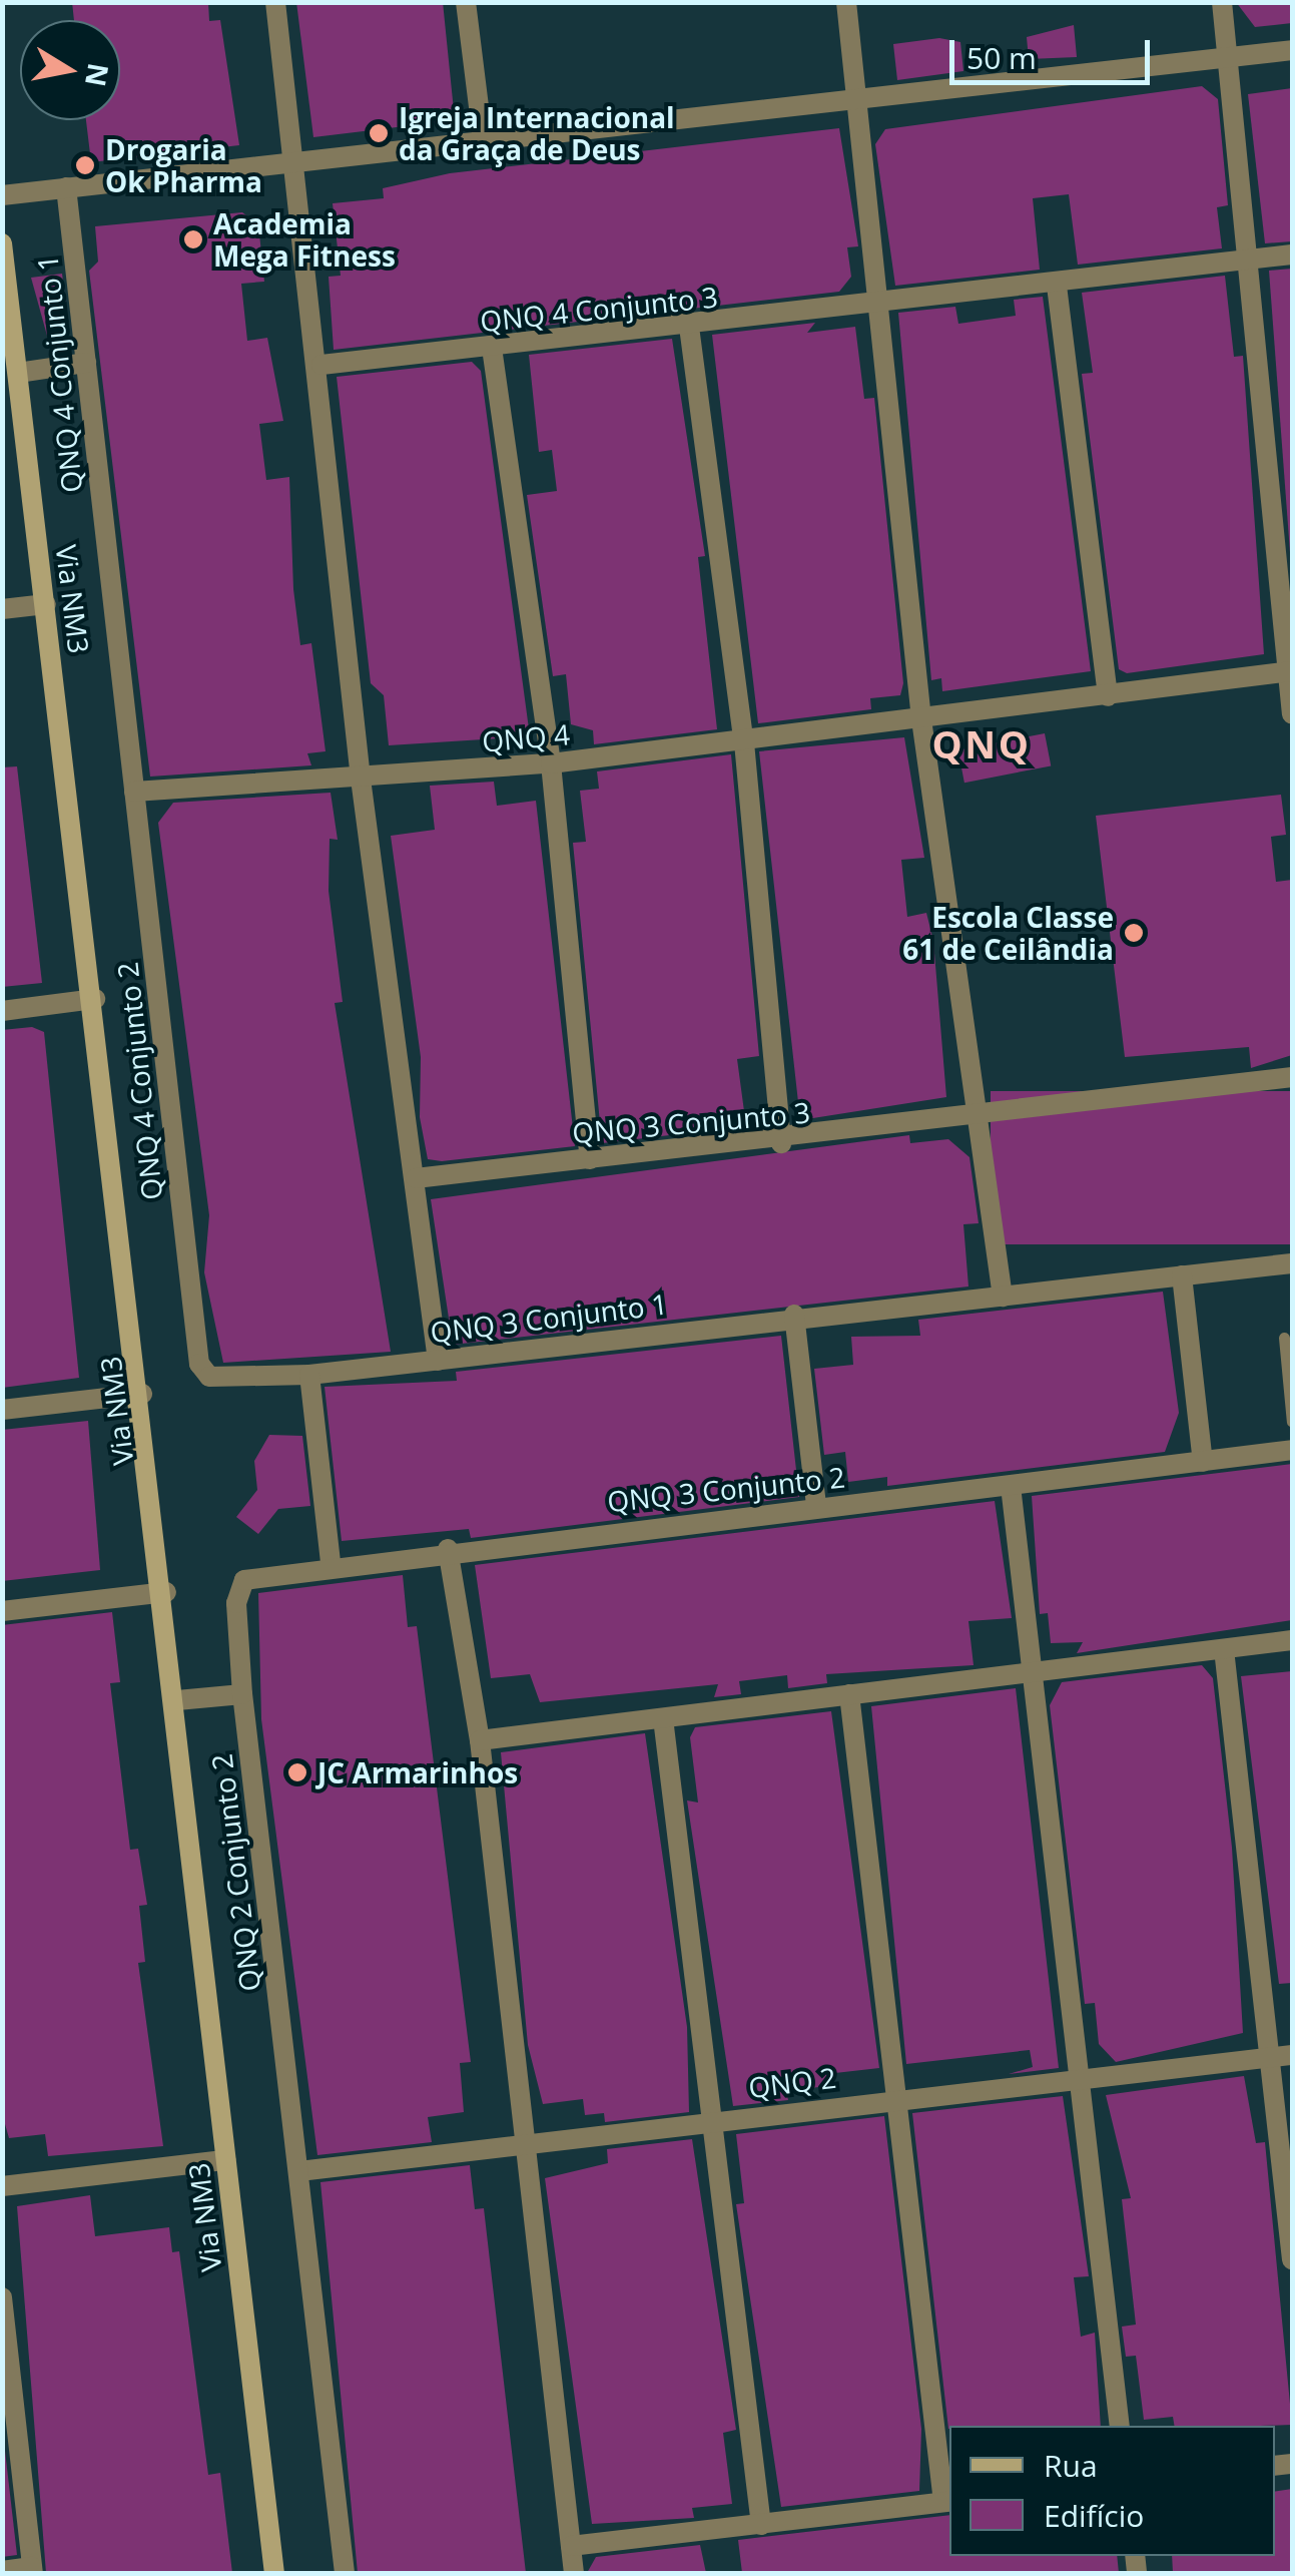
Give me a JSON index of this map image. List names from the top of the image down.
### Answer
{
  "streets": {
    "main road": ["Via NM3"],
    "street": [
      "QNQ 4 Conjunto 3",
      "QNQ 4 Conjunto 1",
      "QNQ 4",
      "QNQ 4 Conjunto 2",
      "QNQ 3 Conjunto 3",
      "QNQ 3 Conjunto 1",
      "QNQ 3 Conjunto 2",
      "QNQ 2 Conjunto 2",
      "QNQ 2"
    ]
  },
  "crossings": [
    ["QNQ 4 Conjunto 1", "QNQ 4"],
    ["QNQ 4 Conjunto 1", "QNQ 4 Conjunto 2"],
    ["QNQ 4", "QNQ 4 Conjunto 2"],
    ["QNQ 4 Conjunto 2", "QNQ 3 Conjunto 1"],
    ["QNQ 3 Conjunto 2", "QNQ 2 Conjunto 2"],
    ["QNQ 2 Conjunto 2", "QNQ 2"]
  ],
  "districts": ["QNQ"],
  "places": [
    "Igreja Internacional da Graça de Deus",
    "Drogaria Ok Pharma",
    "Academia Mega Fitness",
    "Escola Classe 61 de Ceilândia",
    "JC Armarinhos"
  ],
  "legend": ["Rua", "Edifício"],
  "scale_bar": "50 m",
  "north": "right"
}
